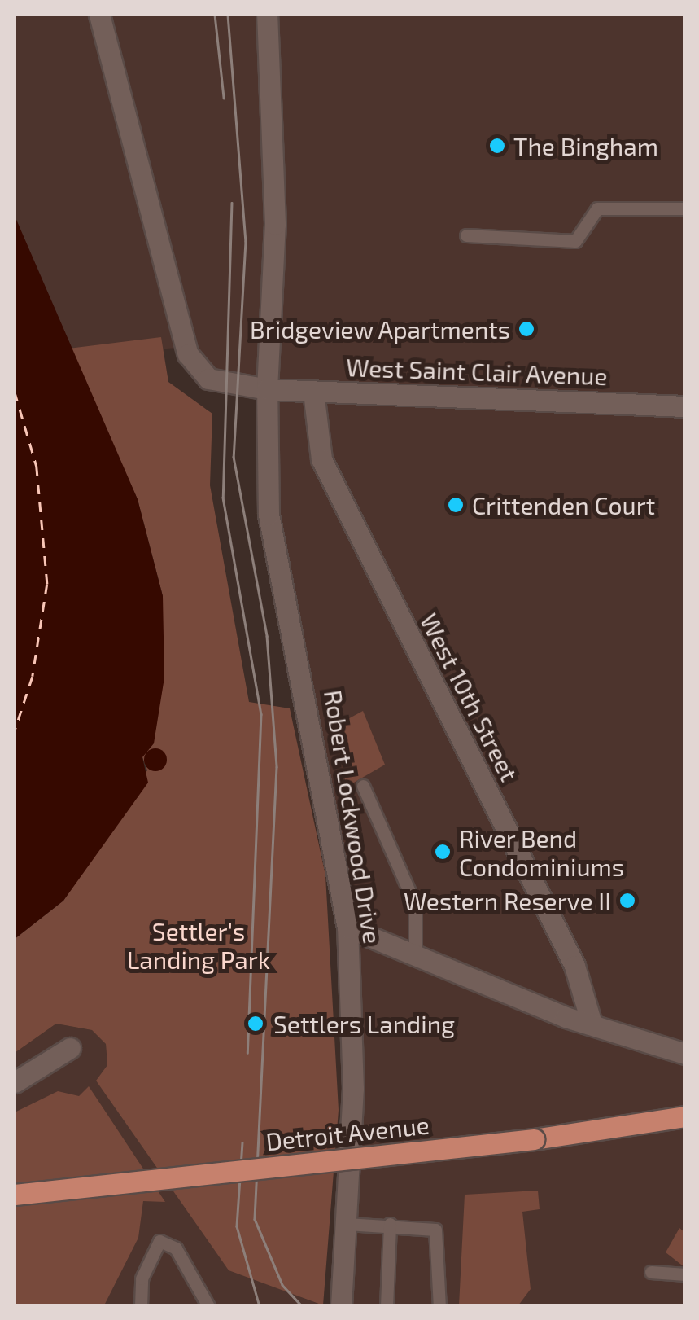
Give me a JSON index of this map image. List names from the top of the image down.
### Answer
{
  "streets": {
    "main road": ["Detroit Avenue"],
    "street": ["West Saint Clair Avenue", "West 10th Street", "Robert Lockwood Drive"]
  },
  "crossings": [
    ["West Saint Clair Avenue", "West 10th Street"],
    ["West Saint Clair Avenue", "Robert Lockwood Drive"]
  ],
  "parks": ["Settler's Landing Park"],
  "places": [
    "The Bingham",
    "Bridgeview Apartments",
    "Crittenden Court",
    "River Bend Condominiums",
    "Western Reserve II",
    "Settlers Landing"
  ]
}
